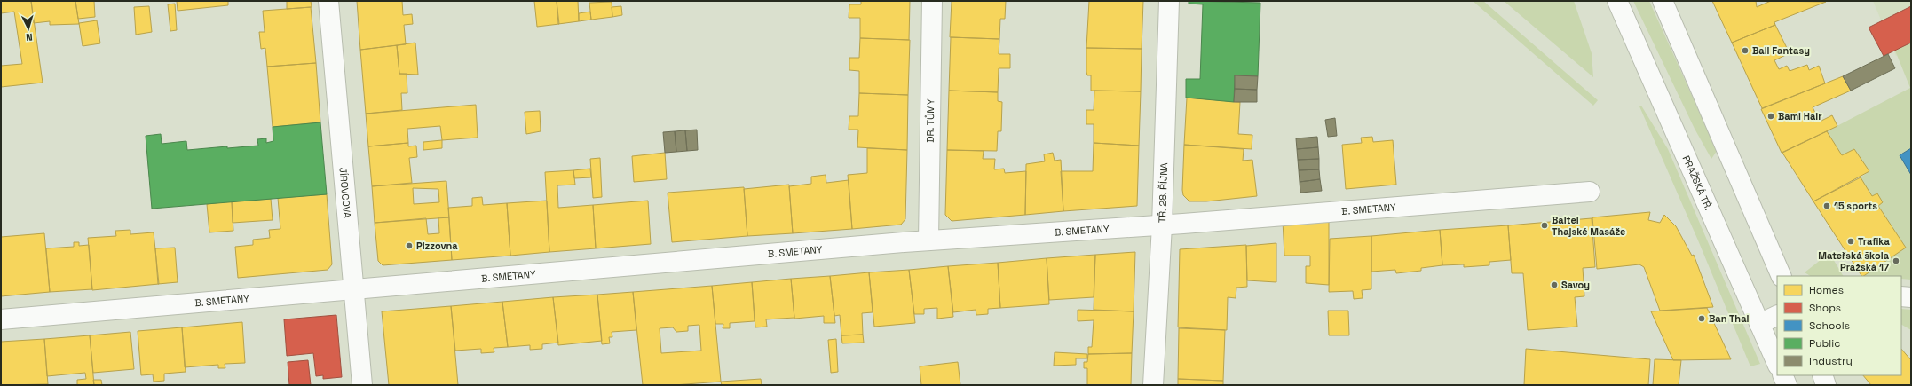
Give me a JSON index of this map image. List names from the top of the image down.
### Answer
{
  "streets": {
    "street": [
      "DR. TŮMY",
      "PRAŽSKÁ TŘ.",
      "JÍROVCOVA",
      "TŘ. 28. ŘÍJNA",
      "B. SMETANY"
    ]
  },
  "crossings": [
    ["DR. TŮMY", "B. SMETANY"],
    ["JÍROVCOVA", "B. SMETANY"],
    ["TŘ. 28. ŘÍJNA", "B. SMETANY"]
  ],
  "places": [
    "Ball Fantasy",
    "Bami Hair",
    "15 sports",
    "Baitei Thajské Masáže",
    "Trafika",
    "Pizzovna",
    "Mateřská škola Pražská 17",
    "Savoy",
    "Ban Thai"
  ],
  "legend": [
    "Homes",
    "Shops",
    "Schools",
    "Public",
    "Industry"
  ],
  "north": "bottom"
}
